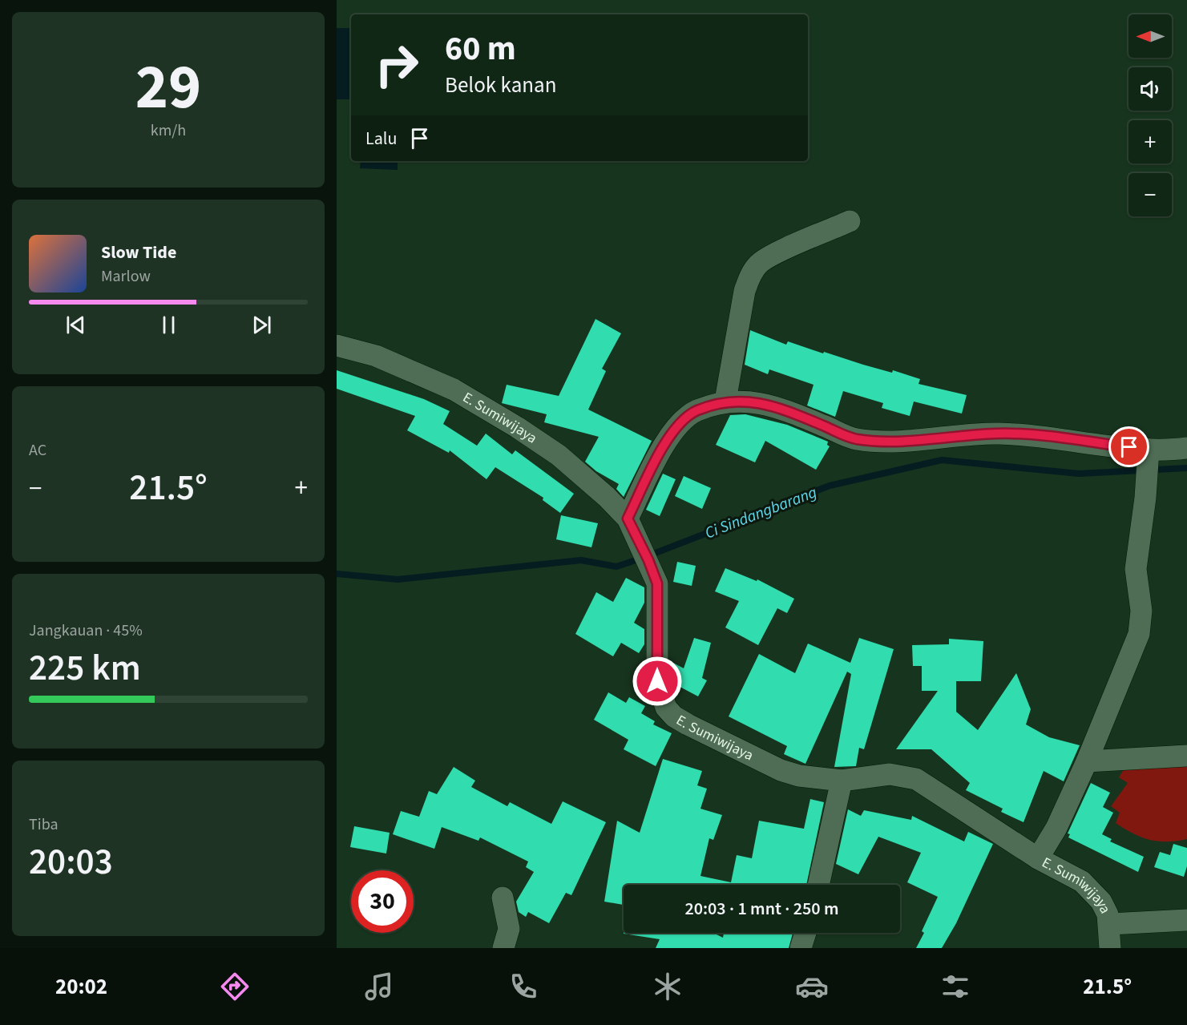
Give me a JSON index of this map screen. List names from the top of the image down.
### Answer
{
  "streets": {
    "street": ["E. Sumiwijaya"]
  },
  "water": ["Ci Sindangbarang"],
  "north": "left",
  "page": {
    "tile": [
      ["29", "km/h"],
      "AC",
      ["Jangkauan · 45%", "225 km"],
      ["Tiba", "20:03"]
    ],
    "map_buttons": ["+", "−"],
    "turn": ["60 m", "Belok kanan"],
    "then": "Lalu",
    "song": ["Slow Tide", "Marlow"],
    "heat": ["−", "21.5°", "+"],
    "limit": "30",
    "trip": "20:03 · 1 mnt · 250 m",
    "tabs": ["20:02", "21.5°"]
  }
}
